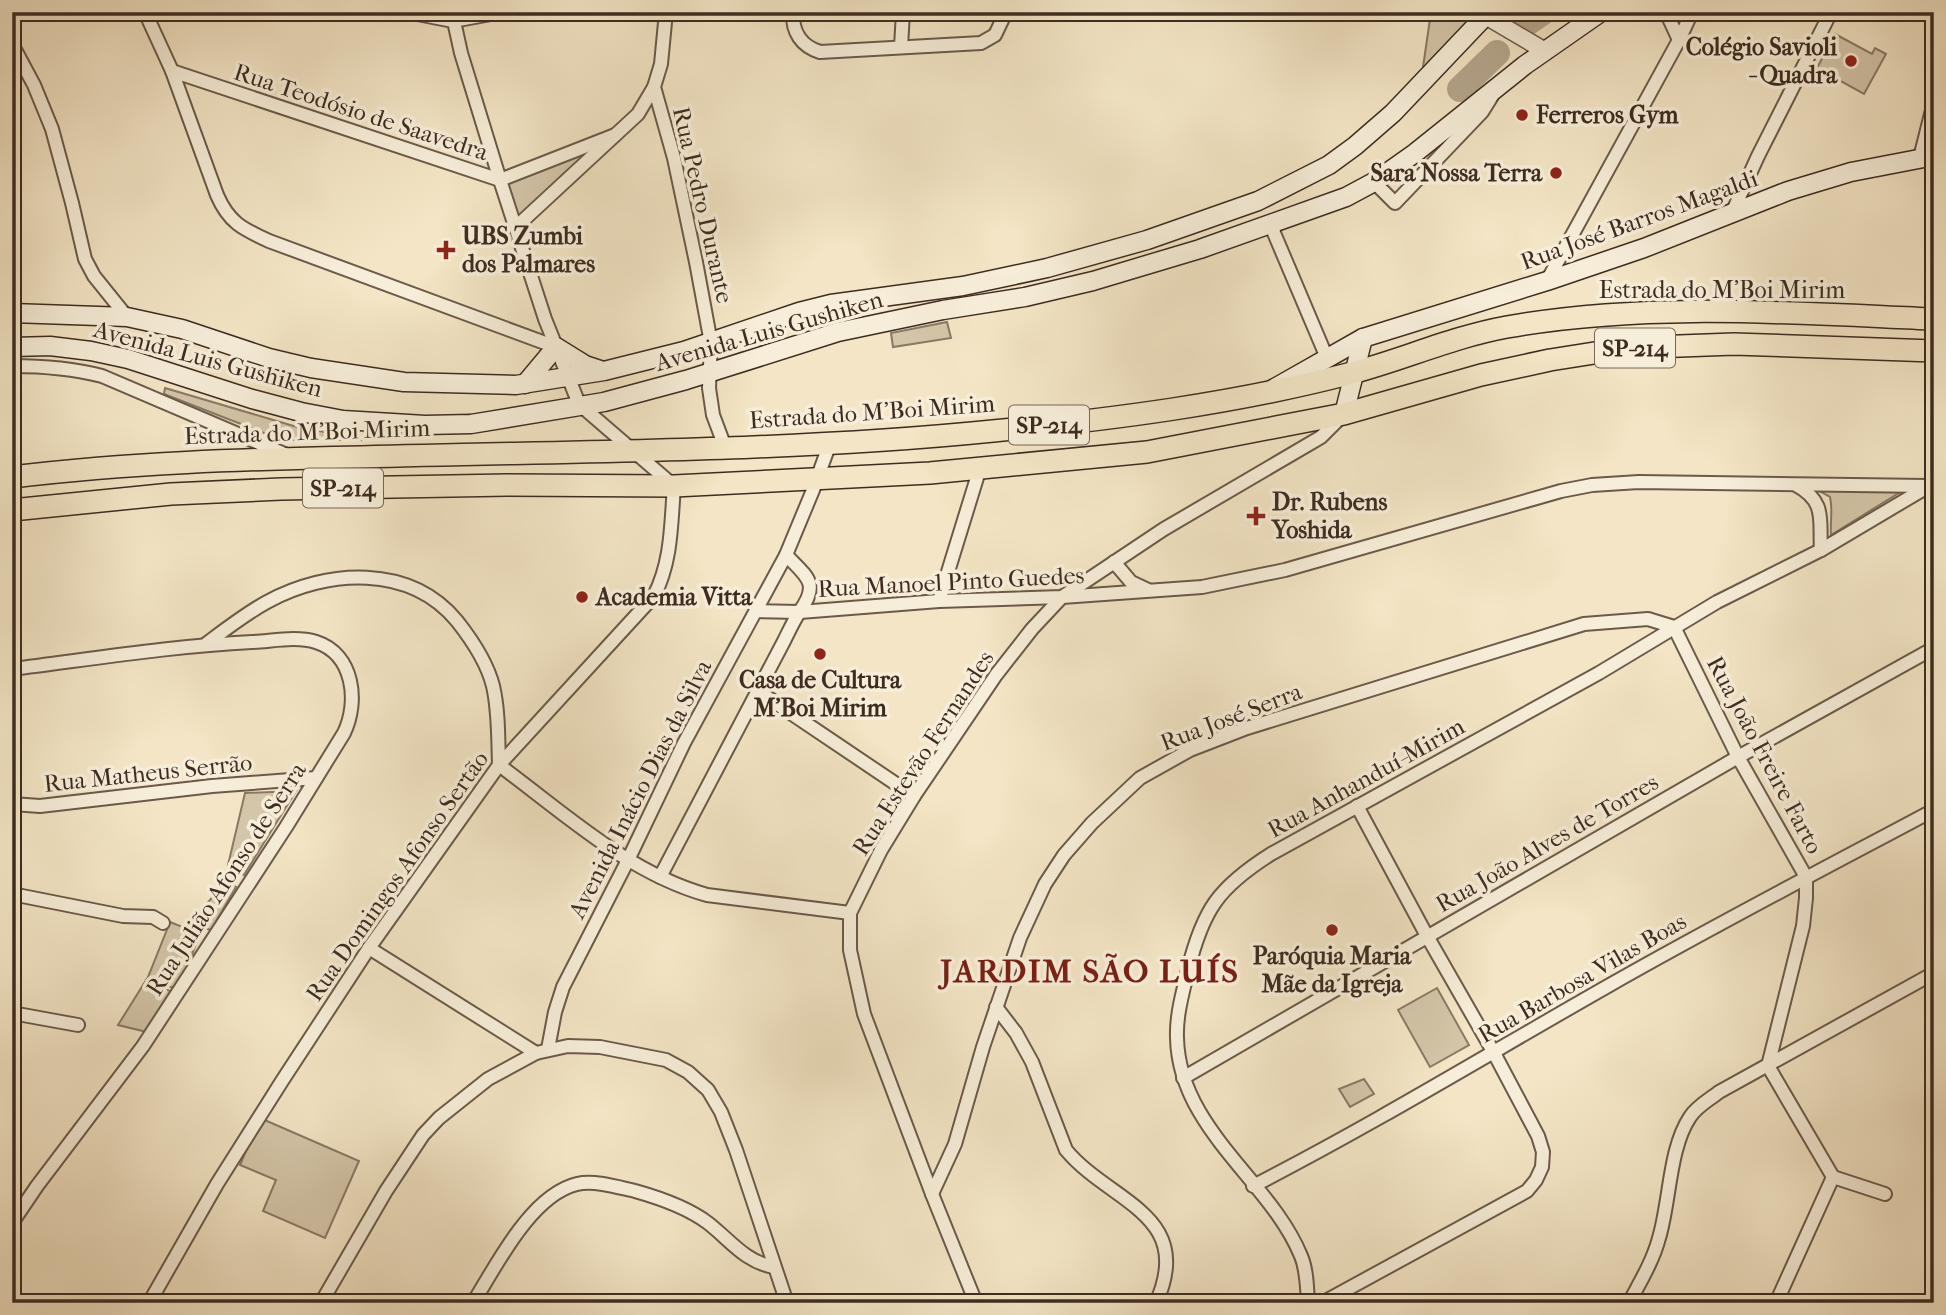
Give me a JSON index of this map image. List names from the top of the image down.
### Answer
{
  "streets": {
    "main road": [
      "Rua José Barros Magaldi",
      "Estrada do M'Boi Mirim",
      "Avenida Luis Gushiken",
      "SP-214"
    ],
    "street": [
      "Rua Teodósio de Saavedra",
      "Rua Pedro Durante",
      "Rua Manoel Pinto Guedes",
      "Rua José Serra",
      "Rua Estevão Fernandes",
      "Rua João Freire Farto",
      "Rua Matheus Serrão",
      "Rua Anhanduí-Mirim",
      "Avenida Inácio Dias da Silva",
      "Rua João Alves de Torres",
      "Rua Domingos Afonso Sertão",
      "Rua Julião Afonso de Serra",
      "Rua Barbosa Vilas Boas"
    ]
  },
  "crossings": [
    ["Rua Teodósio de Saavedra", "Rua Pedro Durante"],
    ["Rua Pedro Durante", "Estrada do M'Boi Mirim"],
    ["Rua Pedro Durante", "Avenida Luis Gushiken"],
    ["Rua José Barros Magaldi", "Estrada do M'Boi Mirim"],
    ["Estrada do M'Boi Mirim", "Avenida Inácio Dias da Silva"],
    ["SP-214", "Rua Estevão Fernandes"],
    ["SP-214", "Avenida Inácio Dias da Silva"],
    ["SP-214", "Rua Domingos Afonso Sertão"],
    ["Rua Manoel Pinto Guedes", "Rua Estevão Fernandes"],
    ["Rua Manoel Pinto Guedes", "Rua Anhanduí-Mirim"],
    ["Rua Manoel Pinto Guedes", "Avenida Inácio Dias da Silva"],
    ["Rua José Serra", "Rua Estevão Fernandes"],
    ["Rua José Serra", "Rua João Freire Farto"],
    ["Rua José Serra", "Rua Anhanduí-Mirim"],
    ["Rua João Freire Farto", "Rua Anhanduí-Mirim"],
    ["Rua João Freire Farto", "Rua João Alves de Torres"],
    ["Rua João Freire Farto", "Rua Barbosa Vilas Boas"],
    ["Rua Matheus Serrão", "Rua Julião Afonso de Serra"],
    ["Rua Anhanduí-Mirim", "Rua João Alves de Torres"],
    ["Rua Anhanduí-Mirim", "Rua Barbosa Vilas Boas"]
  ],
  "districts": ["JARDIM SÃO LUÍS"],
  "places": {
    "other": [
      "Colégio Savioli - Quadra",
      "Ferreros Gym",
      "Sara Nossa Terra",
      "Academia Vitta",
      "Casa de Cultura M'Boi Mirim",
      "Paróquia Maria Mãe da Igreja"
    ],
    "health": ["UBS Zumbi dos Palmares", "Dr. Rubens Yoshida"]
  }
}
